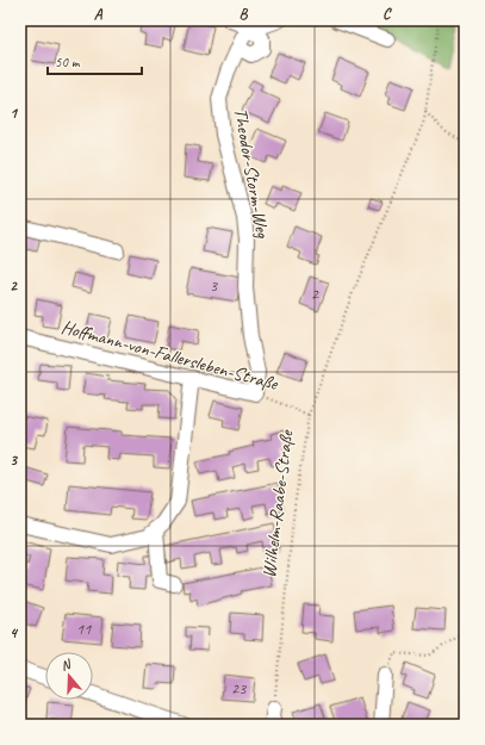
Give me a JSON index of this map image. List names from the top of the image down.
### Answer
{
  "streets": {
    "street": ["Theodor-Storm-Weg", "Hoffmann-von-Fallersleben-Straße"],
    "path": ["Wilhelm-Raabe-Straße"]
  },
  "crossings": [
    ["Theodor-Storm-Weg", "Hoffmann-von-Fallersleben-Straße"],
    ["Hoffmann-von-Fallersleben-Straße", "Wilhelm-Raabe-Straße"]
  ],
  "house_numbers": [
    "3",
    "2",
    "11",
    "23"
  ],
  "scale_bar": "50 m",
  "north": "top",
  "grid": {
    "columns": ["A", "B", "C"],
    "rows": [
      "1",
      "2",
      "3",
      "4"
    ]
  }
}
